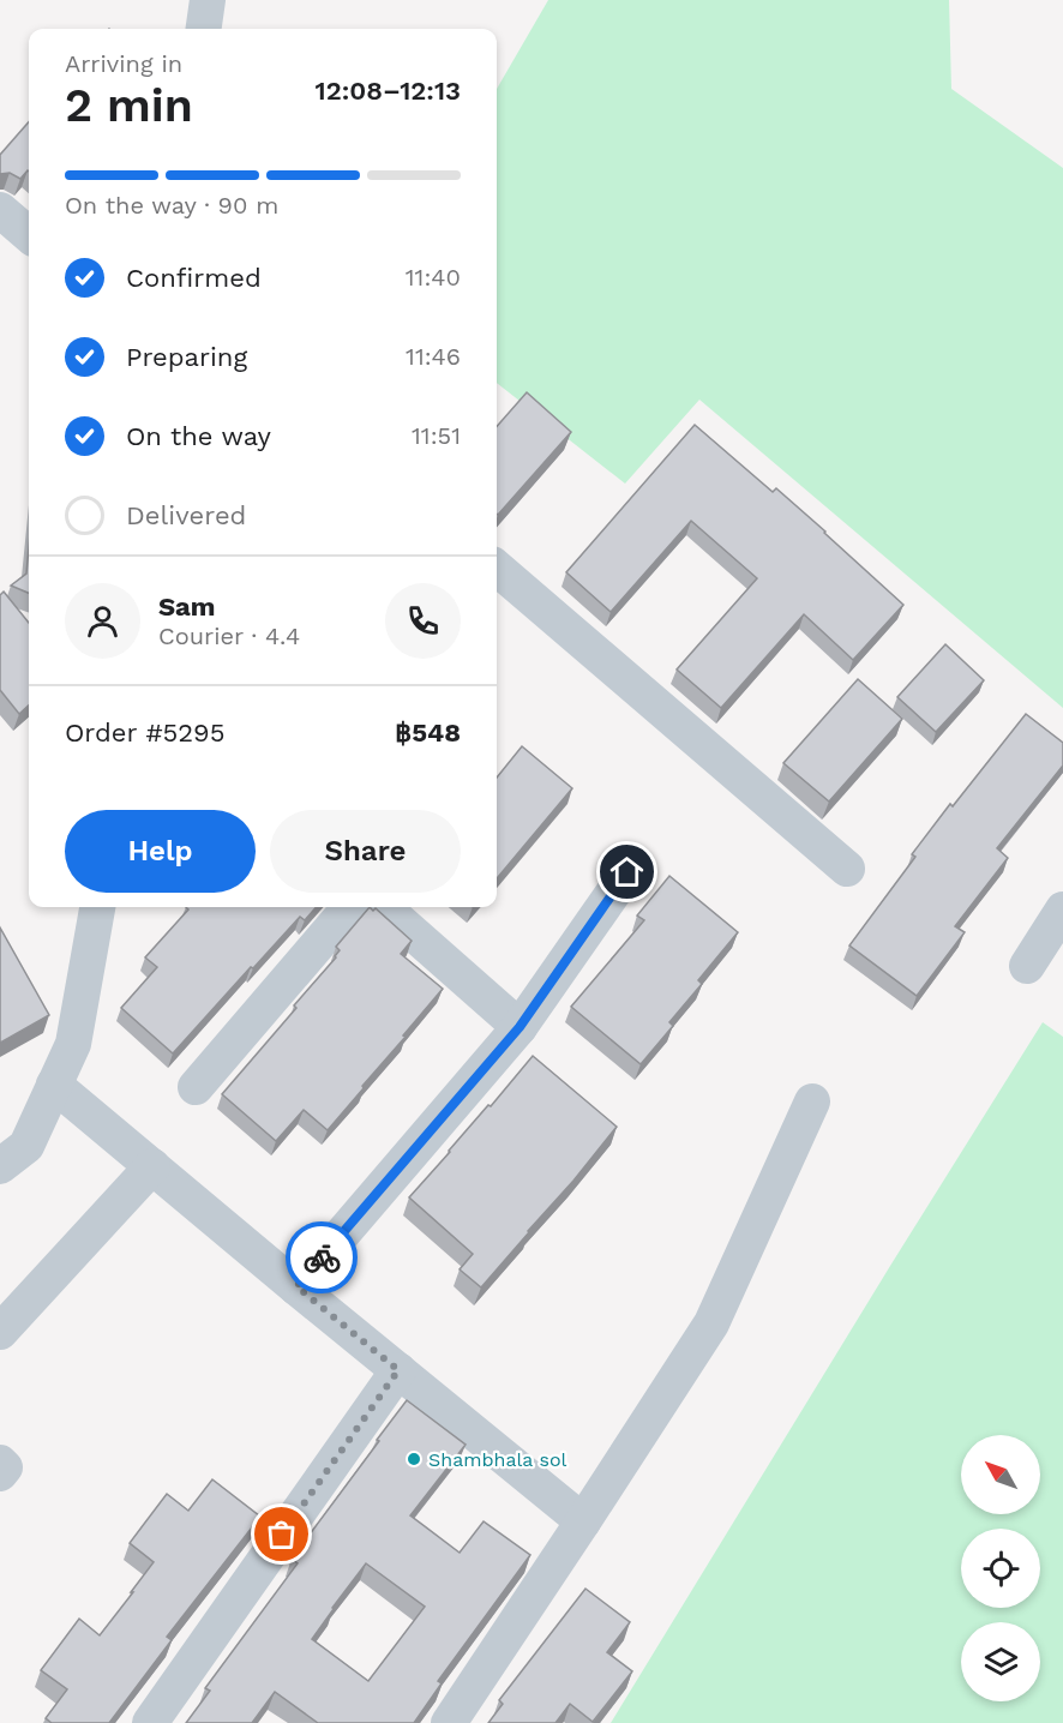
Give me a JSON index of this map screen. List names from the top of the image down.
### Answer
{
  "places": ["Shambhala sol"],
  "north": "top left",
  "page": {
    "heading": ["2 min", "Arriving in", "12:08–12:13"],
    "panel": [
      "Sam",
      "Courier · 4.4",
      "Order #5295",
      "฿548"
    ],
    "bar": "On the way · 90 m",
    "list": [
      ["Confirmed", "11:40"],
      ["Preparing", "11:46"],
      ["On the way", "11:51"],
      "Delivered"
    ],
    "buttons": ["Help", "Share"]
  }
}
